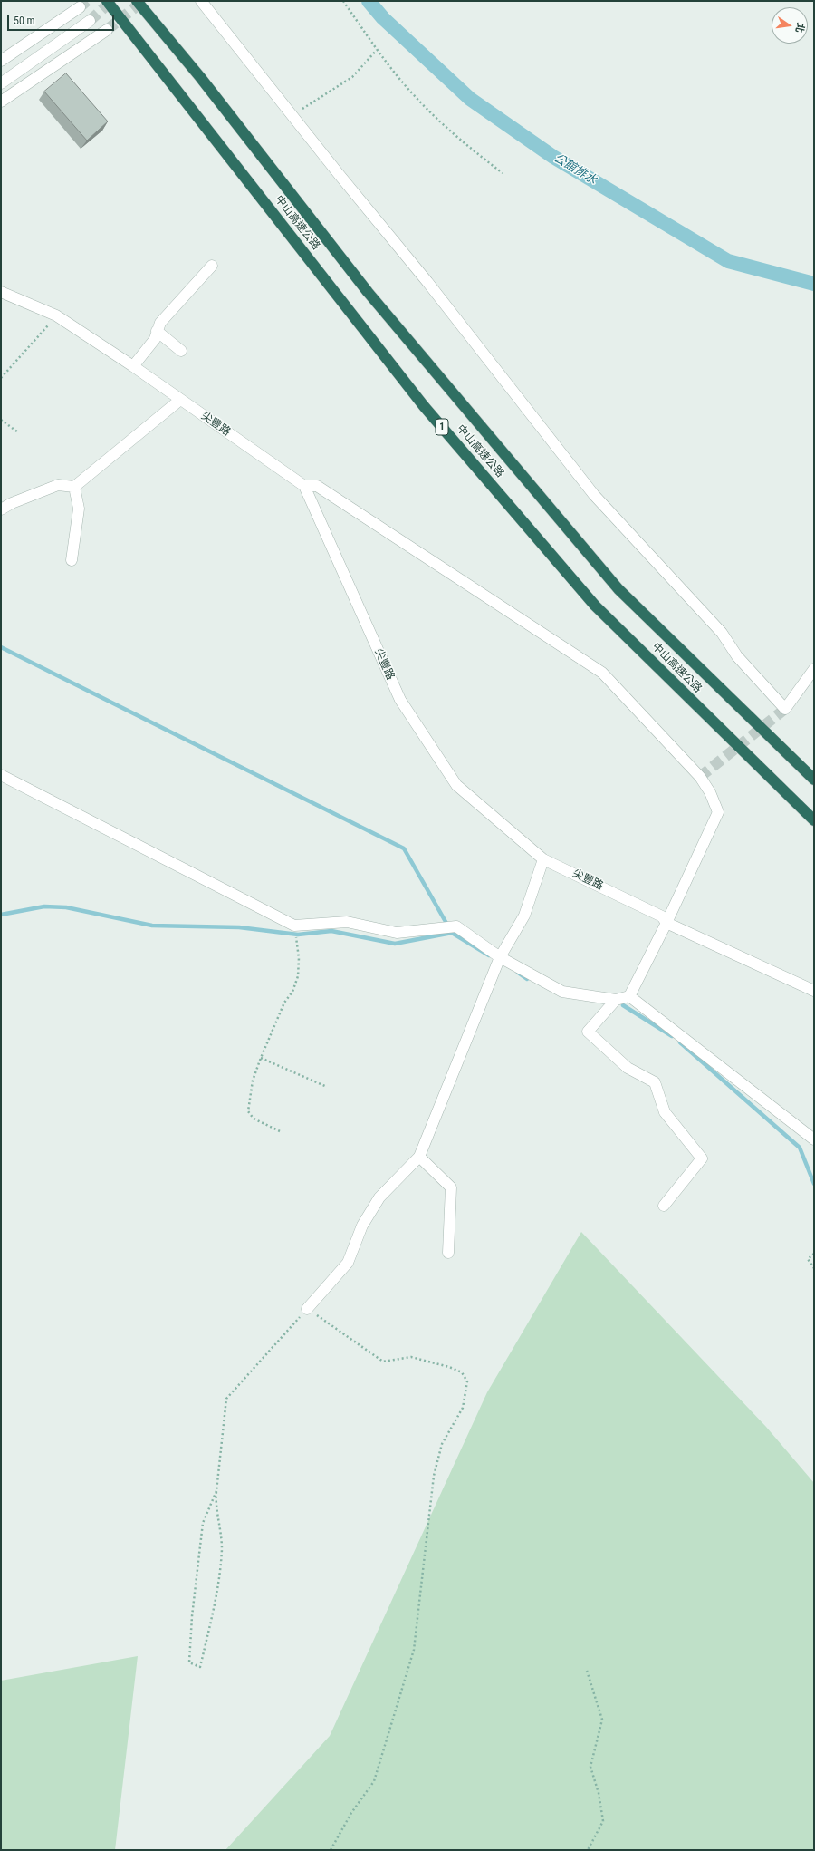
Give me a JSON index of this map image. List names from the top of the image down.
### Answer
{
  "streets": {
    "highway": ["中山高速公路", "1"],
    "street": ["尖豐路"]
  },
  "water": ["公館排水"],
  "scale_bar": "50 m",
  "north": "right"
}
